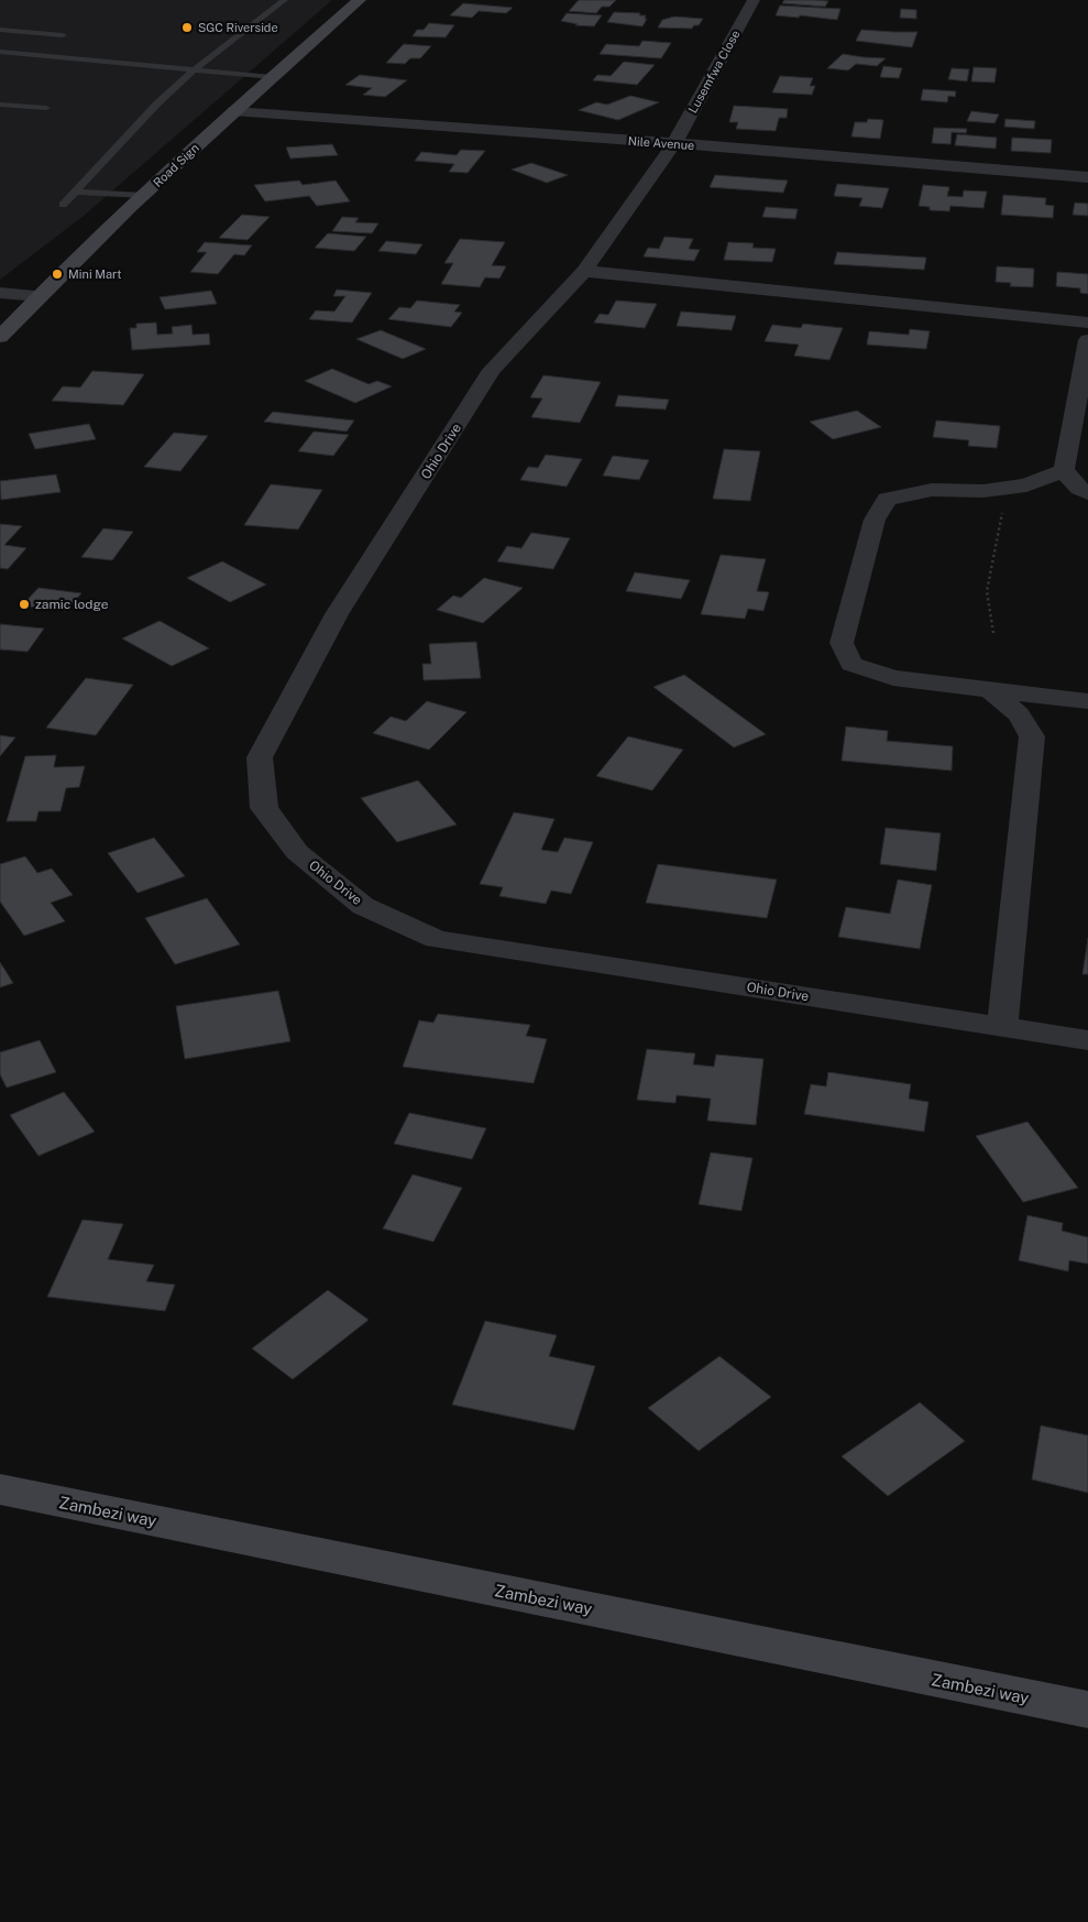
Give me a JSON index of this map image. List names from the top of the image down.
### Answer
{
  "streets": {
    "main road": ["Road Sign", "Zambezi way"],
    "street": ["Lusemfwa Close", "Nile Avenue", "Ohio Drive"]
  },
  "crossings": [
    ["Lusemfwa Close", "Nile Avenue"],
    ["Lusemfwa Close", "Ohio Drive"],
    ["Nile Avenue", "Road Sign"]
  ],
  "places": ["SGC Riverside", "Mini Mart", "zamic lodge"]
}
